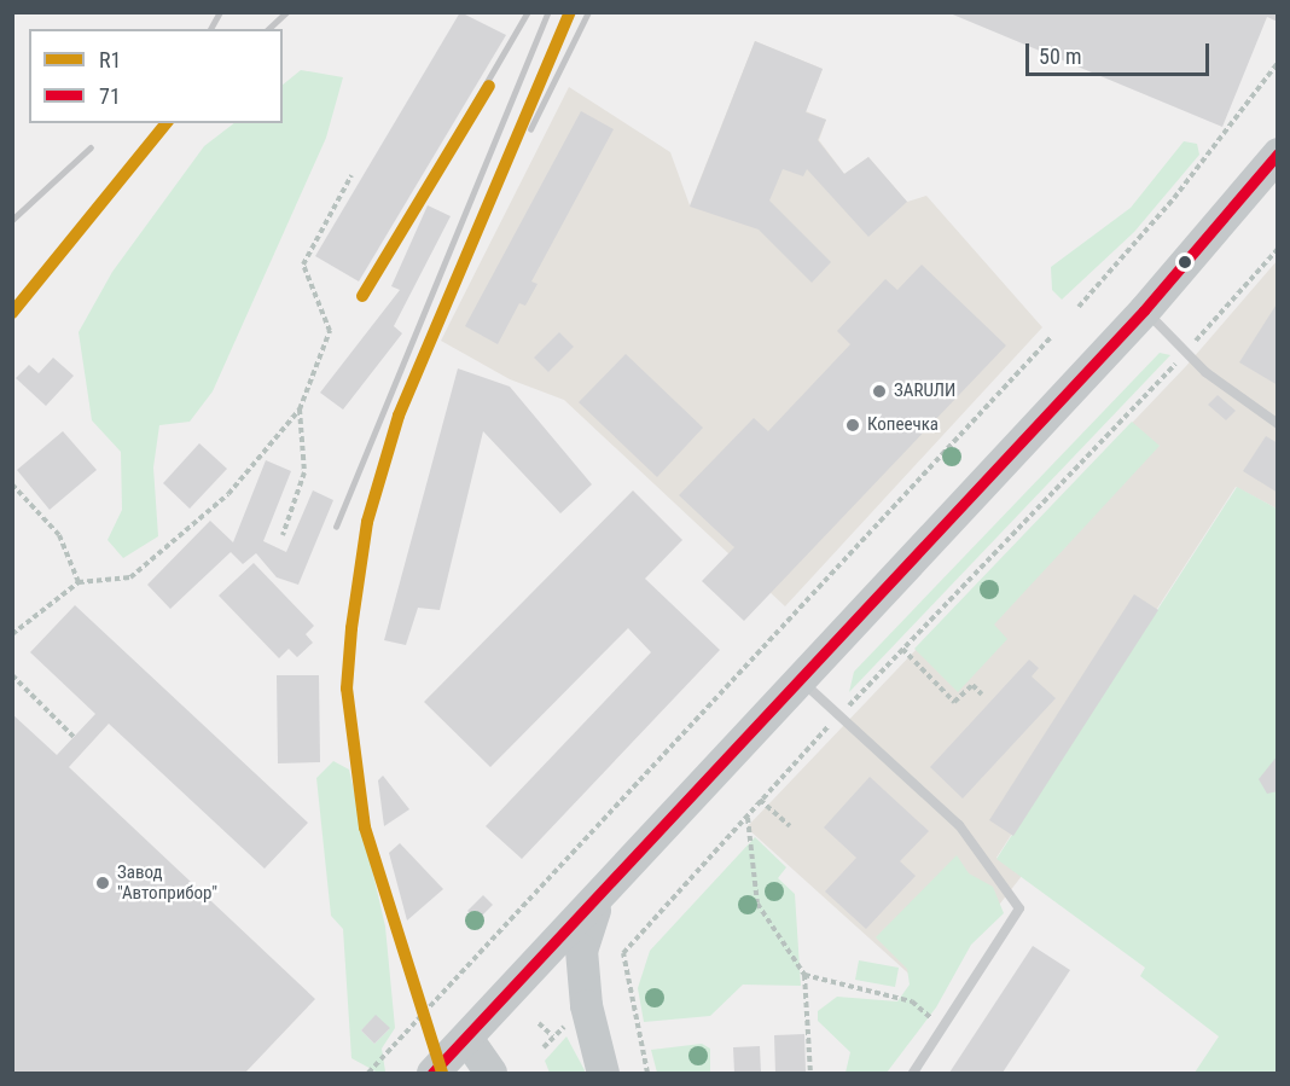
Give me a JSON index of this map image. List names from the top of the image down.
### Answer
{
  "places": ["ЗАRUЛИ", "Копеечка", "Завод \"Автоприбор\""],
  "lines": ["transit line R1", "transit line 71"],
  "legend": ["R1", "71"],
  "scale_bar": "50 m"
}
